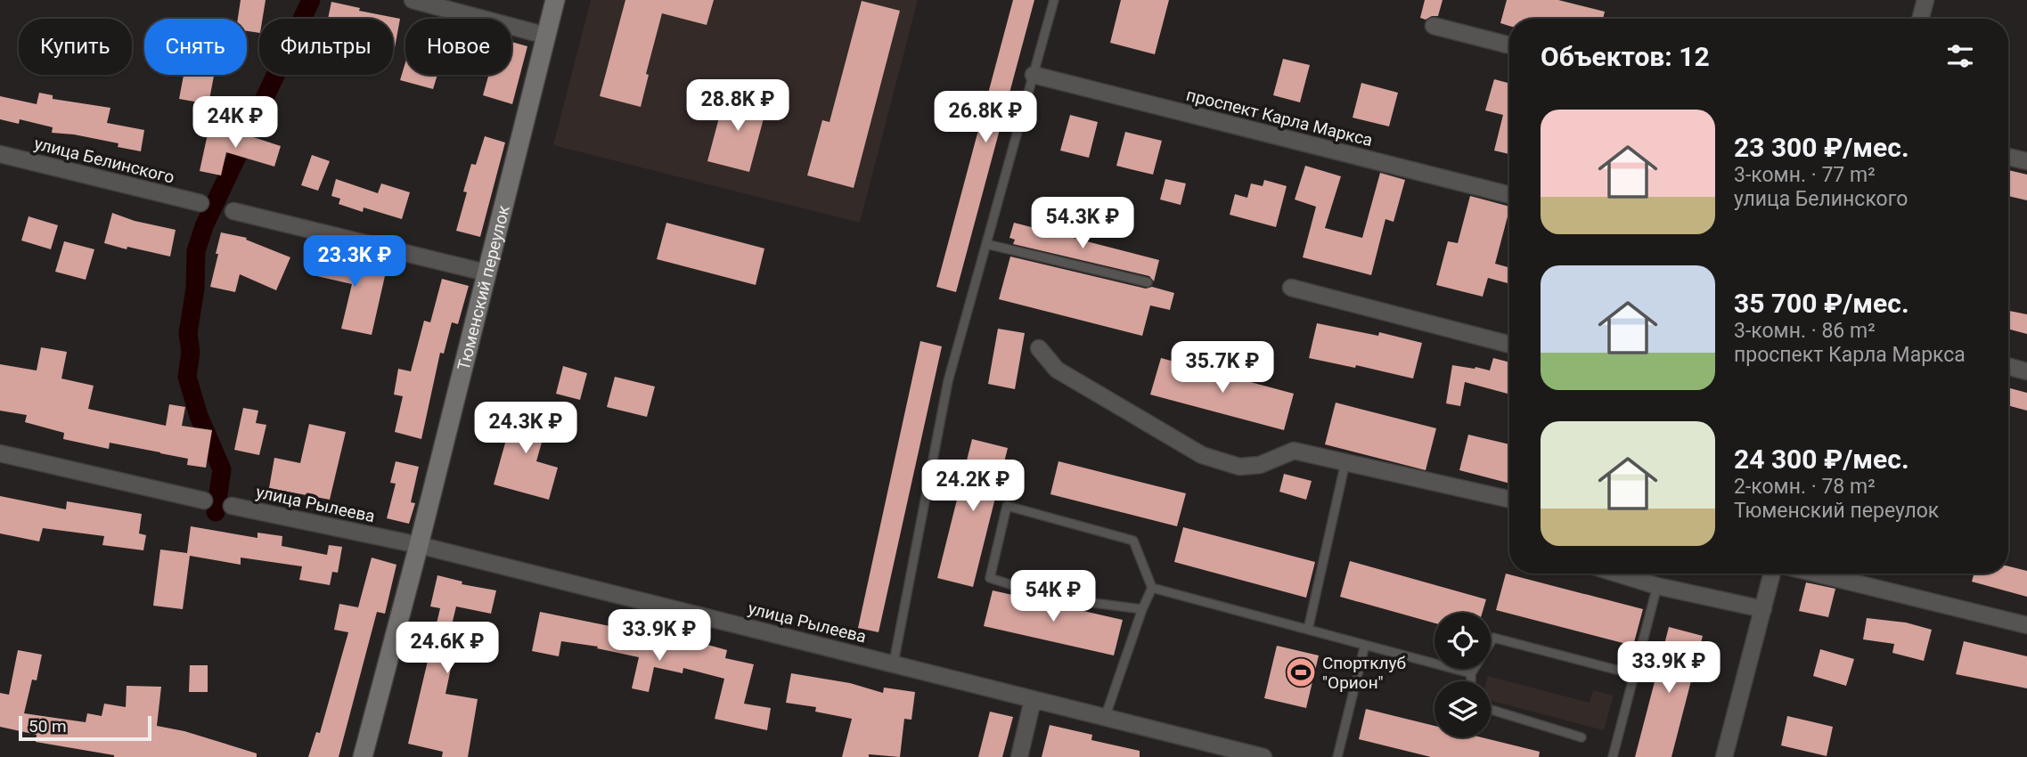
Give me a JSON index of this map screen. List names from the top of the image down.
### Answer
{
  "streets": {
    "street": [
      "проспект Карла Маркса",
      "улица Белинского",
      "Тюменский переулок",
      "улица Рылеева"
    ]
  },
  "crossings": [
    ["Тюменский переулок", "улица Рылеева"]
  ],
  "places": {
    "sports": ["Спортклуб \"Орион\""]
  },
  "scale_bar": "50 m",
  "page": {
    "chip": [
      "Купить",
      "Снять",
      "Фильтры",
      "Новое"
    ],
    "heading": "Объектов: 12",
    "price": [
      "28.8K ₽",
      "26.8K ₽",
      "24K ₽",
      "54.3K ₽",
      "23.3K ₽",
      "35.7K ₽",
      "24.3K ₽",
      "24.2K ₽",
      "54K ₽",
      "33.9K ₽",
      "24.6K ₽",
      "33.9K ₽"
    ],
    "list": [
      {
        "name": "23 300 ₽/мес.",
        "note": "3-комн. · 77 m² · улица Белинского"
      },
      {
        "name": "35 700 ₽/мес.",
        "note": "3-комн. · 86 m² · проспект Карла Маркса"
      },
      {
        "name": "24 300 ₽/мес.",
        "note": "2-комн. · 78 m² · Тюменский переулок"
      }
    ],
    "scale": "50 m"
  }
}
